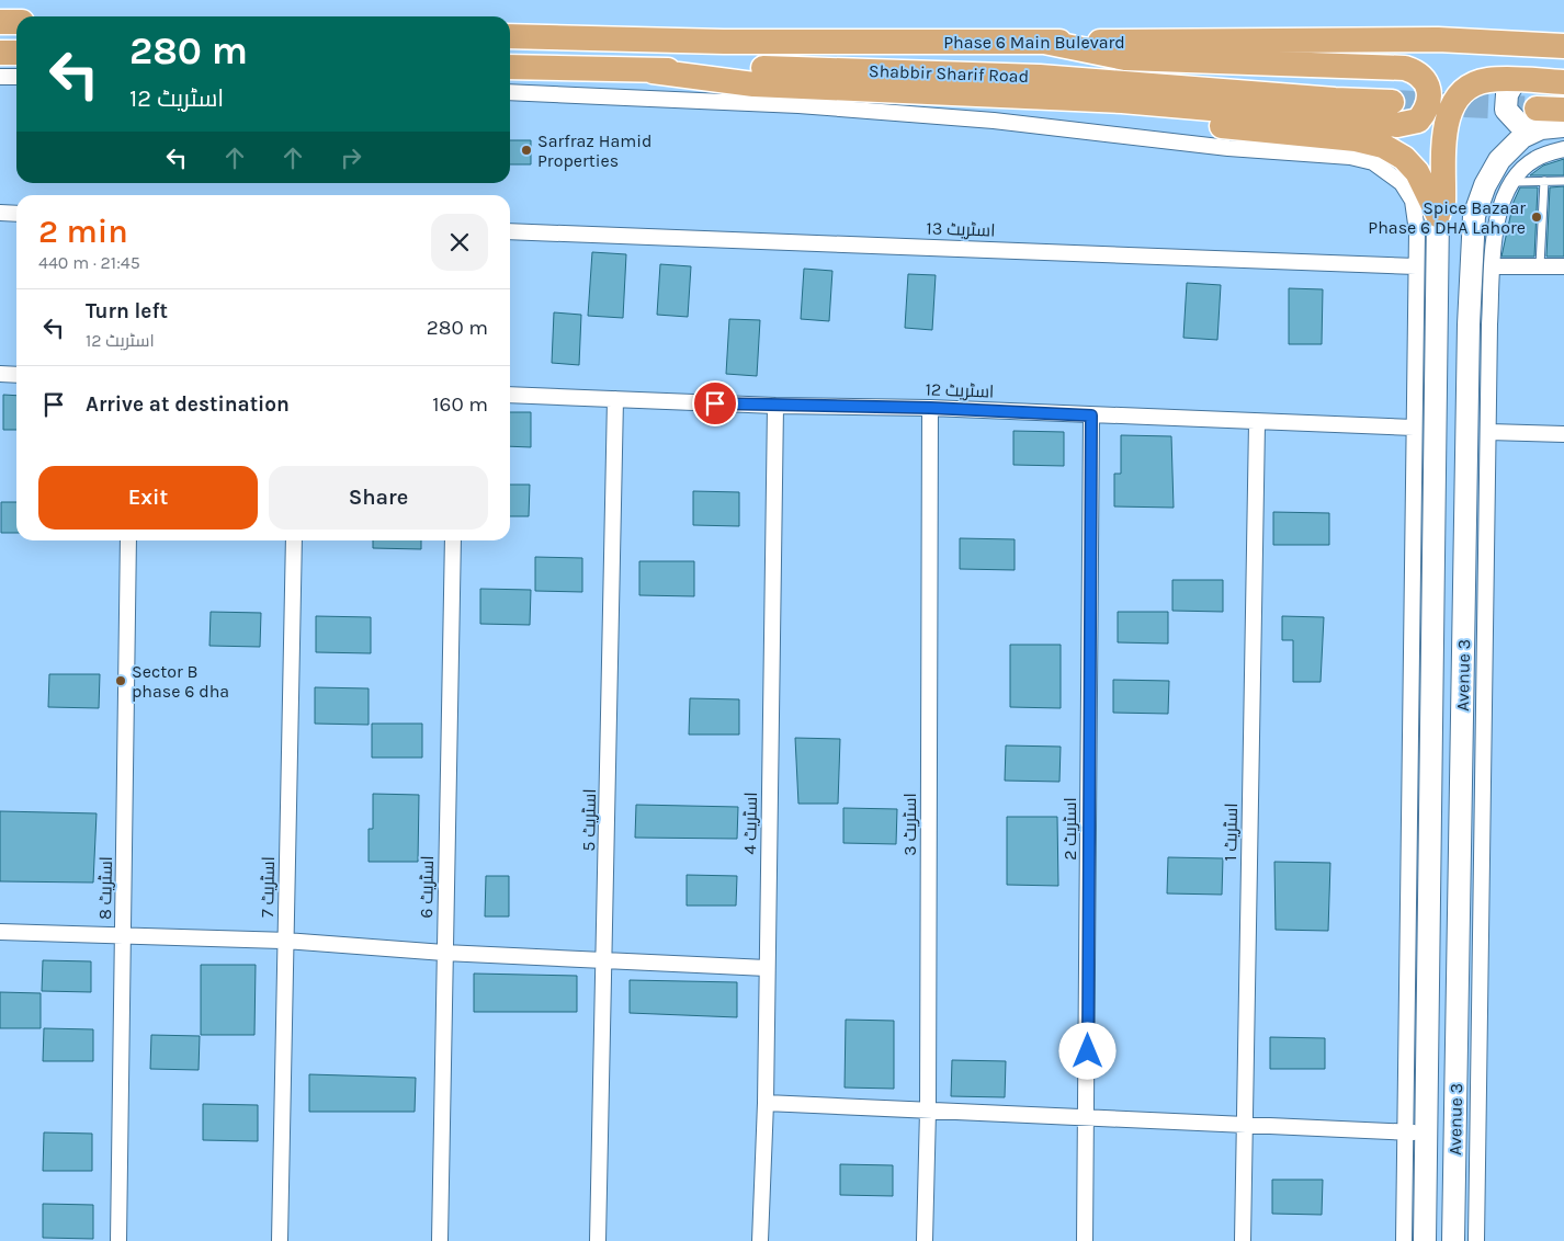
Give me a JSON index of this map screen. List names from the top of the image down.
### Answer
{
  "streets": {
    "main road": ["Phase 6 Main Bulevard", "Shabbir Sharif Road", "Avenue 3"],
    "street": [
      "اسٹریٹ 13",
      "اسٹریٹ 12",
      "اسٹریٹ 5",
      "اسٹریٹ 4",
      "اسٹریٹ 3",
      "اسٹریٹ 2",
      "اسٹریٹ 1",
      "اسٹریٹ 7",
      "اسٹریٹ 6",
      "اسٹریٹ 8"
    ]
  },
  "crossings": [
    ["اسٹریٹ 12", "اسٹریٹ 5"],
    ["اسٹریٹ 12", "اسٹریٹ 4"],
    ["اسٹریٹ 12", "اسٹریٹ 3"],
    ["اسٹریٹ 12", "اسٹریٹ 2"],
    ["اسٹریٹ 12", "اسٹریٹ 1"]
  ],
  "places": ["Sarfraz Hamid Properties", "Spice Bazaar Phase 6 DHA Lahore", "Sector B phase 6 dha"],
  "page": {
    "turn": ["280 m", "اسٹریٹ 12"],
    "heading": ["2 min", "440 m · 21:45"],
    "list": [
      {
        "name": "Turn left",
        "note": "اسٹریٹ 12",
        "value": "280 m"
      },
      {
        "name": "Arrive at destination",
        "value": "160 m"
      }
    ],
    "buttons": ["Exit", "Share"]
  }
}
